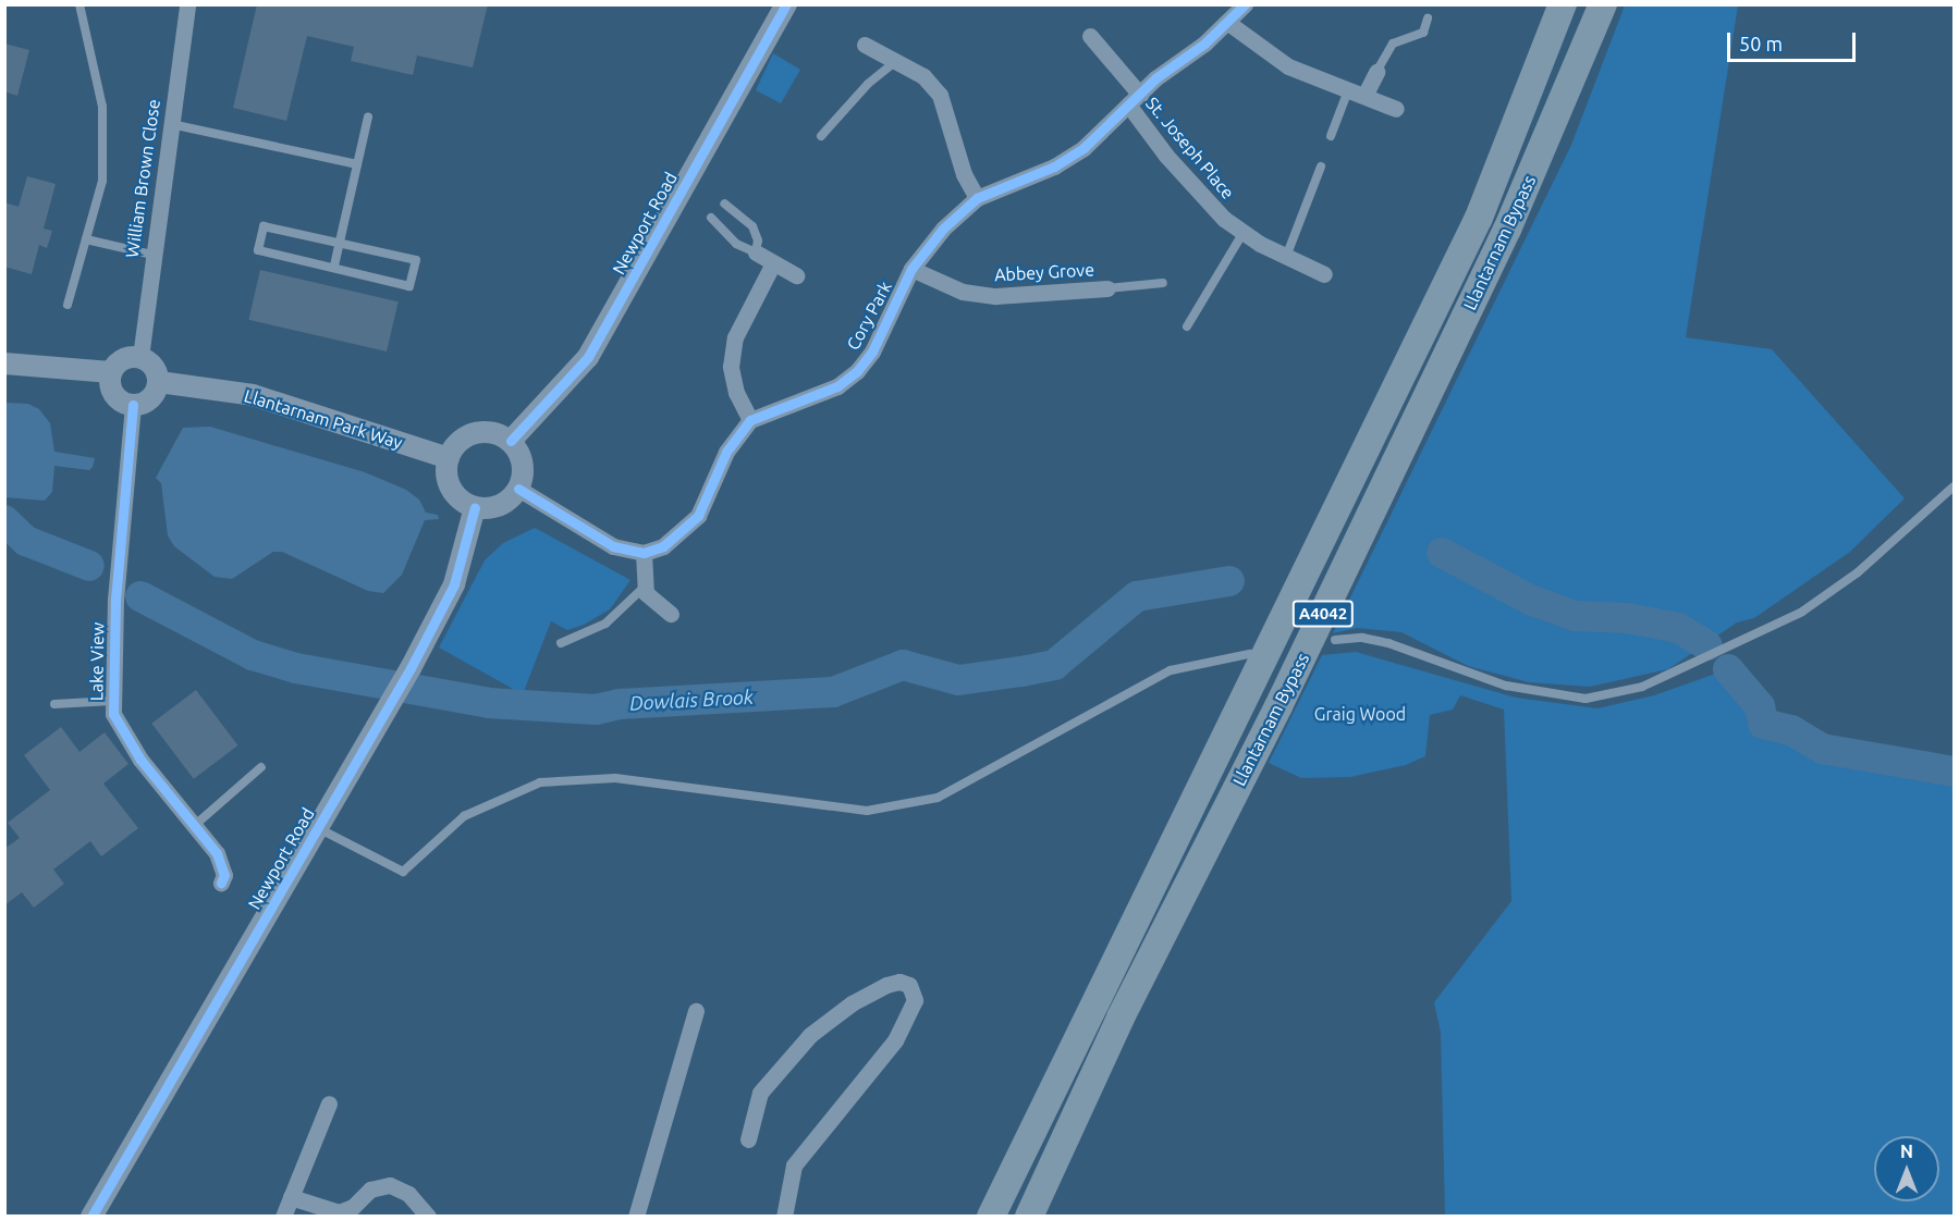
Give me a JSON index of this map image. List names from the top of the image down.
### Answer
{
  "streets": {
    "highway": ["Llantarnam Bypass", "A4042"],
    "street": [
      "St. Joseph Place",
      "William Brown Close",
      "Newport Road",
      "Abbey Grove",
      "Cory Park",
      "Llantarnam Park Way",
      "Lake View"
    ]
  },
  "crossings": [
    ["St. Joseph Place", "Cory Park"],
    ["William Brown Close", "Llantarnam Park Way"],
    ["William Brown Close", "Lake View"],
    ["Newport Road", "Llantarnam Park Way"],
    ["Abbey Grove", "Cory Park"],
    ["Llantarnam Park Way", "Lake View"]
  ],
  "water": ["Dowlais Brook"],
  "parks": ["Graig Wood"],
  "scale_bar": "50 m",
  "north": "top"
}
